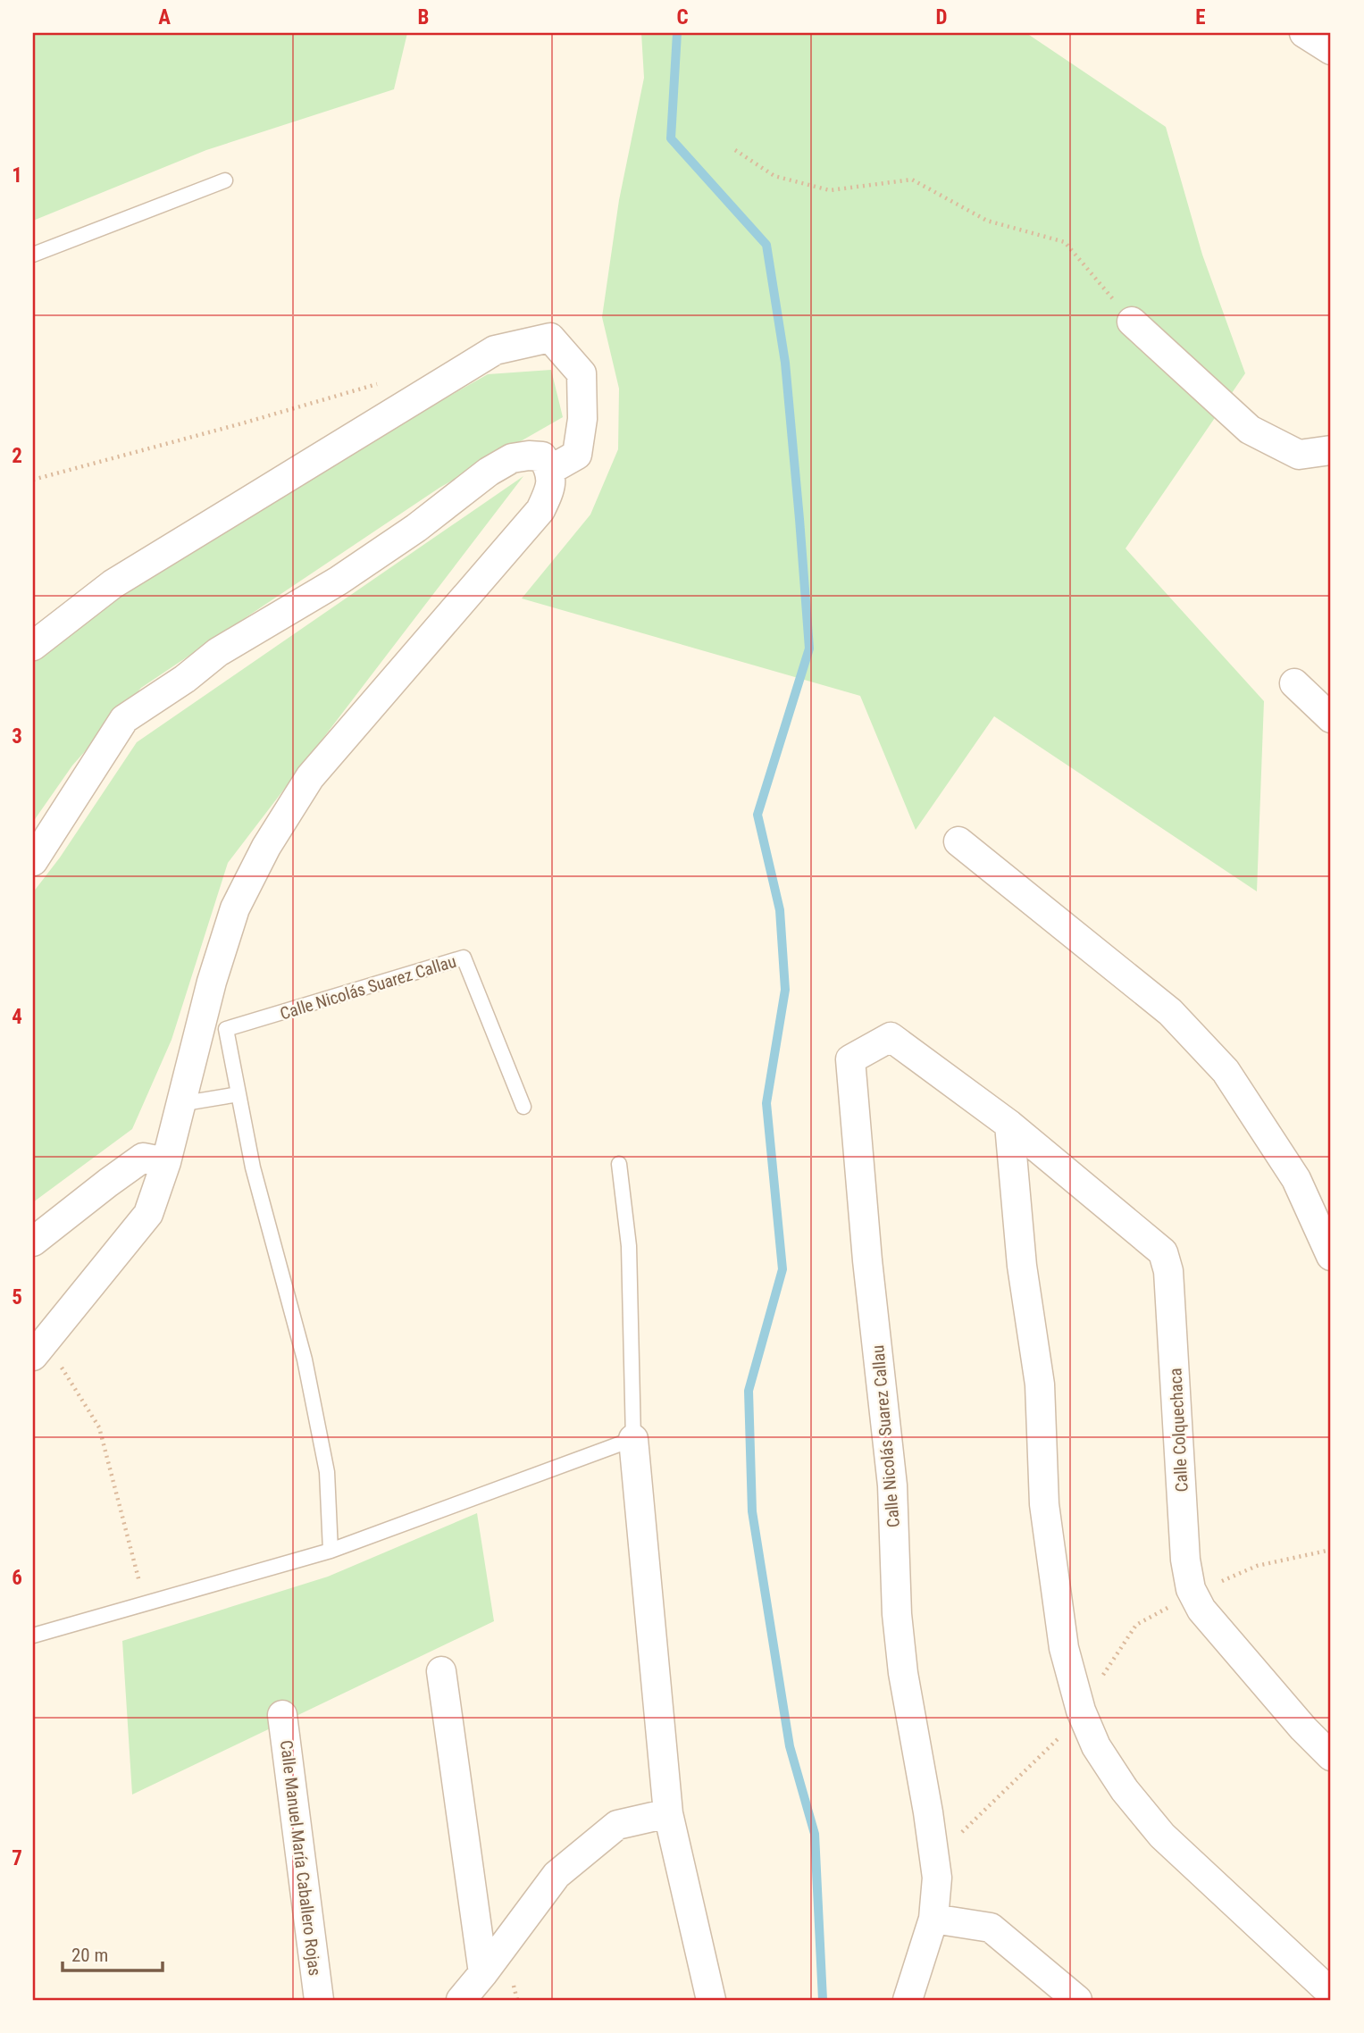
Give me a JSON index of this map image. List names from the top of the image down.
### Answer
{
  "streets": {
    "street": ["Calle Nicolás Suarez Callau", "Calle Colquechaca", "Calle Manuel María Caballero Rojas"]
  },
  "crossings": [
    ["Calle Nicolás Suarez Callau", "Calle Colquechaca"]
  ],
  "scale_bar": "20 m",
  "grid": {
    "columns": [
      "A",
      "B",
      "C",
      "D",
      "E"
    ],
    "rows": [
      "1",
      "2",
      "3",
      "4",
      "5",
      "6",
      "7"
    ]
  }
}
